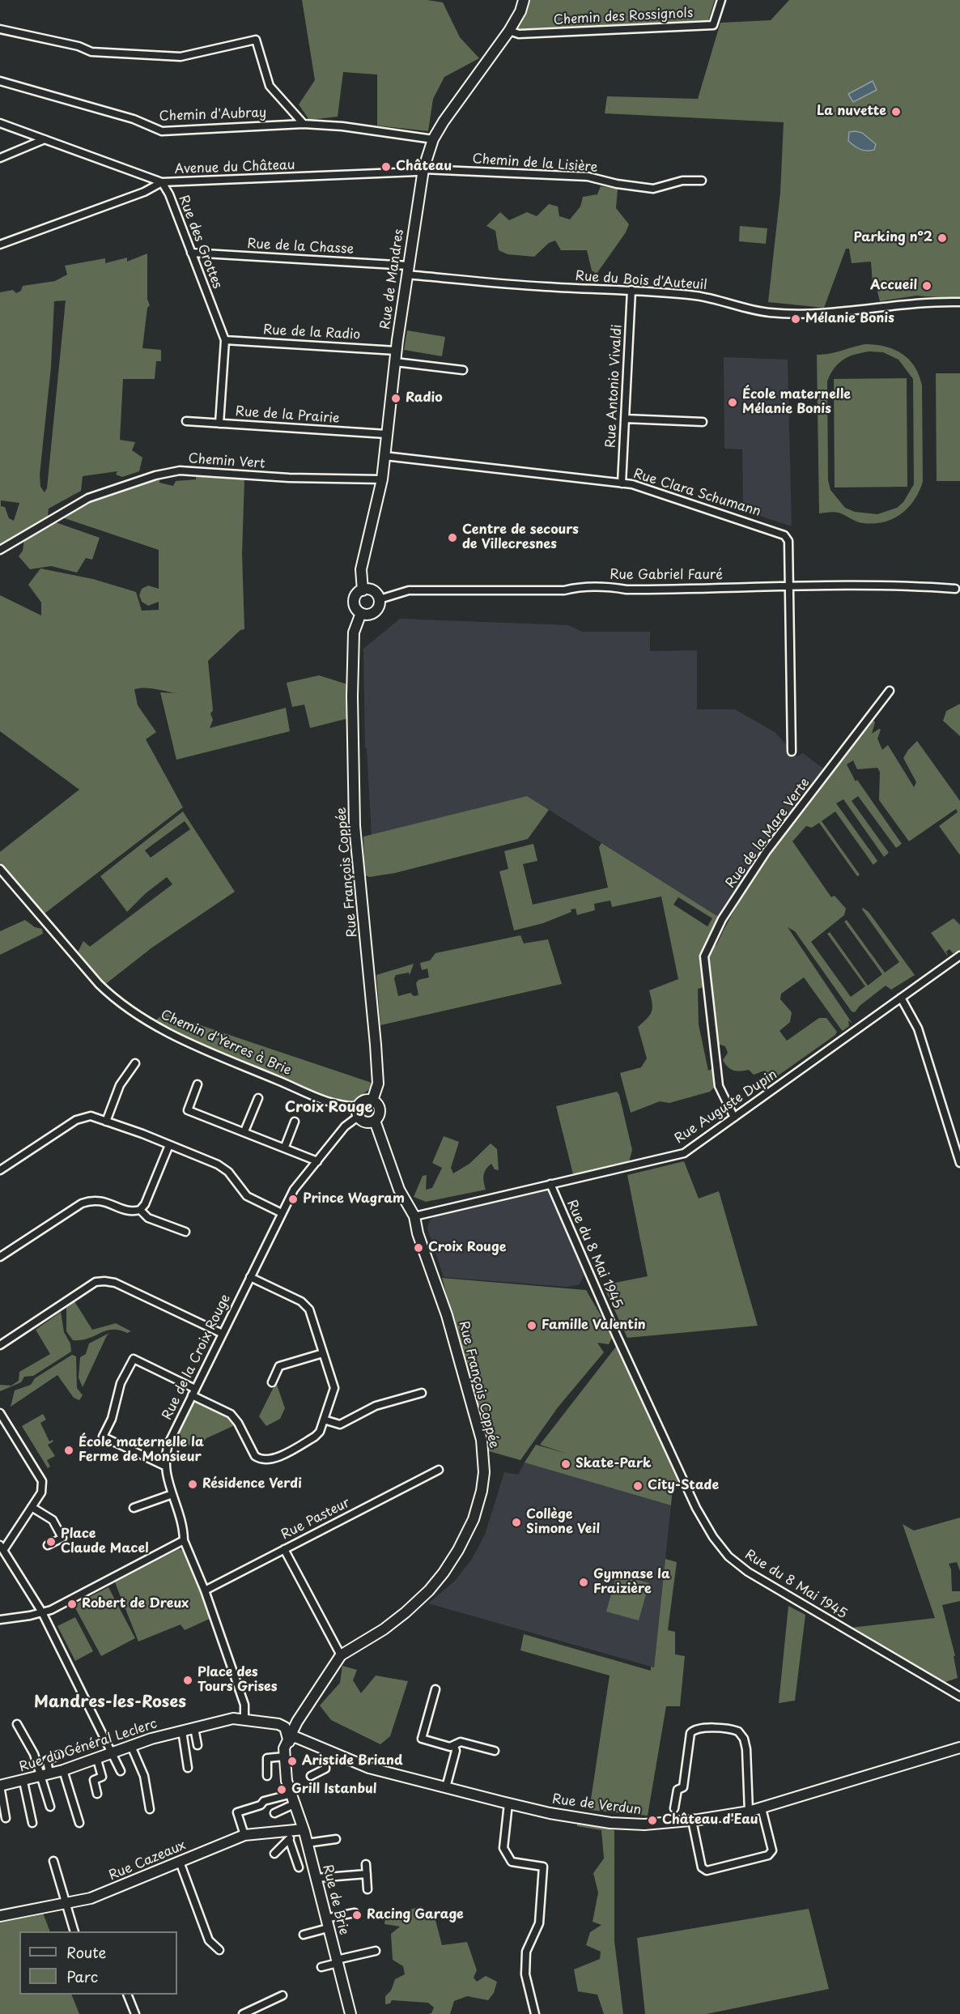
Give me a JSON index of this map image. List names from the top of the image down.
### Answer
{
  "streets": {
    "street": [
      "Chemin des Rossignols",
      "Chemin d'Aubray",
      "Chemin de la Lisière",
      "Avenue du Château",
      "Rue des Grottes",
      "Rue de la Chasse",
      "Rue de Mandres",
      "Rue du Bois d'Auteuil",
      "Rue de la Radio",
      "Rue Antonio Vivaldi",
      "Rue de la Prairie",
      "Chemin Vert",
      "Rue Clara Schumann",
      "Rue Gabriel Fauré",
      "Rue de la Mare Verte",
      "Rue François Coppée",
      "Chemin d'Yerres à Brie",
      "Rue Auguste Dupin",
      "Rue du 8 Mai 1945",
      "Rue de la Croix Rouge",
      "Rue Pasteur",
      "Rue du Général Leclerc",
      "Rue de Verdun",
      "Rue Cazeaux",
      "Rue de Brie"
    ]
  },
  "crossings": [
    ["Chemin des Rossignols", "Rue de Mandres"],
    ["Chemin d'Aubray", "Rue de Mandres"],
    ["Chemin de la Lisière", "Avenue du Château"],
    ["Chemin de la Lisière", "Rue de Mandres"],
    ["Avenue du Château", "Rue des Grottes"],
    ["Avenue du Château", "Rue de Mandres"],
    ["Rue des Grottes", "Rue de la Chasse"],
    ["Rue des Grottes", "Rue de la Radio"],
    ["Rue des Grottes", "Rue de la Prairie"],
    ["Rue de la Chasse", "Rue de Mandres"],
    ["Rue de la Chasse", "Rue du Bois d'Auteuil"],
    ["Rue de Mandres", "Rue du Bois d'Auteuil"],
    ["Rue de Mandres", "Rue de la Radio"],
    ["Rue de Mandres", "Rue de la Prairie"],
    ["Rue de Mandres", "Chemin Vert"],
    ["Rue de Mandres", "Rue Clara Schumann"],
    ["Rue de Mandres", "Rue Gabriel Fauré"],
    ["Rue de Mandres", "Rue François Coppée"],
    ["Rue du Bois d'Auteuil", "Rue Antonio Vivaldi"],
    ["Rue Antonio Vivaldi", "Rue Clara Schumann"],
    ["Rue Clara Schumann", "Rue Gabriel Fauré"],
    ["Rue Gabriel Fauré", "Rue François Coppée"],
    ["Rue de la Mare Verte", "Rue Auguste Dupin"],
    ["Rue François Coppée", "Chemin d'Yerres à Brie"],
    ["Rue François Coppée", "Rue Auguste Dupin"],
    ["Rue François Coppée", "Rue de la Croix Rouge"],
    ["Rue François Coppée", "Rue du Général Leclerc"],
    ["Rue François Coppée", "Rue de Verdun"],
    ["Rue François Coppée", "Rue de Brie"],
    ["Chemin d'Yerres à Brie", "Rue de la Croix Rouge"],
    ["Rue Auguste Dupin", "Rue du 8 Mai 1945"],
    ["Rue du Général Leclerc", "Rue de Verdun"],
    ["Rue du Général Leclerc", "Rue de Brie"],
    ["Rue de Verdun", "Rue de Brie"],
    ["Rue Cazeaux", "Rue de Brie"]
  ],
  "districts": ["Croix Rouge", "Mandres-les-Roses"],
  "places": [
    "La nuvette",
    "Château",
    "Parking n°2",
    "Accueil",
    "Mélanie Bonis",
    "Radio",
    "École maternelle Mélanie Bonis",
    "Centre de secours de Villecresnes",
    "Prince Wagram",
    "Croix Rouge",
    "Famille Valentin",
    "École maternelle la Ferme de Monsieur",
    "Skate-Park",
    "Résidence Verdi",
    "City-Stade",
    "Collège Simone Veil",
    "Place Claude Macel",
    "Gymnase la Fraizière",
    "Robert de Dreux",
    "Place des Tours Grises",
    "Aristide Briand",
    "Grill Istanbul",
    "Château d'Eau",
    "Racing Garage"
  ],
  "legend": ["Route", "Parc"]
}
